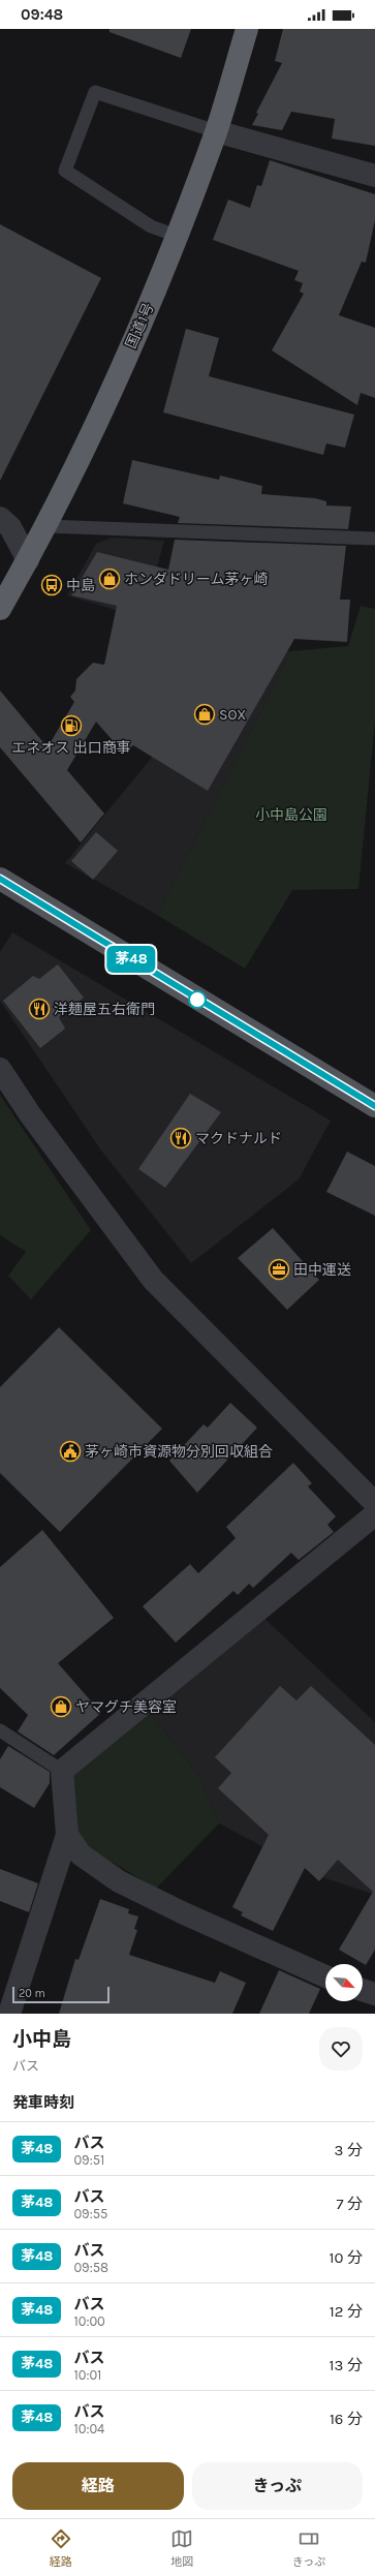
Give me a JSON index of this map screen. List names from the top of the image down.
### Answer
{
  "streets": {
    "highway": ["国道1号"]
  },
  "parks": ["小中島公園"],
  "places": {
    "shop": ["ホンダドリーム茅ヶ崎", "SOX", "ヤマグチ美容室"],
    "bus stop": ["中島"],
    "fuel station": ["エネオス 出口商事"],
    "restaurant": ["洋麺屋五右衛門", "マクドナルド"],
    "office": ["田中運送"],
    "public building": ["茅ヶ崎市資源物分別回収組合"]
  },
  "lines": ["bus line 茅48"],
  "scale_bar": "20 m",
  "north": "bottom right",
  "page": {
    "status": "09:48",
    "on_map": "茅48",
    "scale": "20 m",
    "heading": [
      ["小中島", "バス"],
      "発車時刻"
    ],
    "list": [
      {
        "mark": "茅48",
        "name": "バス",
        "note": "09:51",
        "value": "3 分"
      },
      {
        "mark": "茅48",
        "name": "バス",
        "note": "09:55",
        "value": "7 分"
      },
      {
        "mark": "茅48",
        "name": "バス",
        "note": "09:58",
        "value": "10 分"
      },
      {
        "mark": "茅48",
        "name": "バス",
        "note": "10:00",
        "value": "12 分"
      },
      {
        "mark": "茅48",
        "name": "バス",
        "note": "10:01",
        "value": "13 分"
      },
      {
        "mark": "茅48",
        "name": "バス",
        "note": "10:04",
        "value": "16 分"
      }
    ],
    "buttons": ["経路", "きっぷ"],
    "tabs": ["経路", "地図", "きっぷ"]
  }
}
